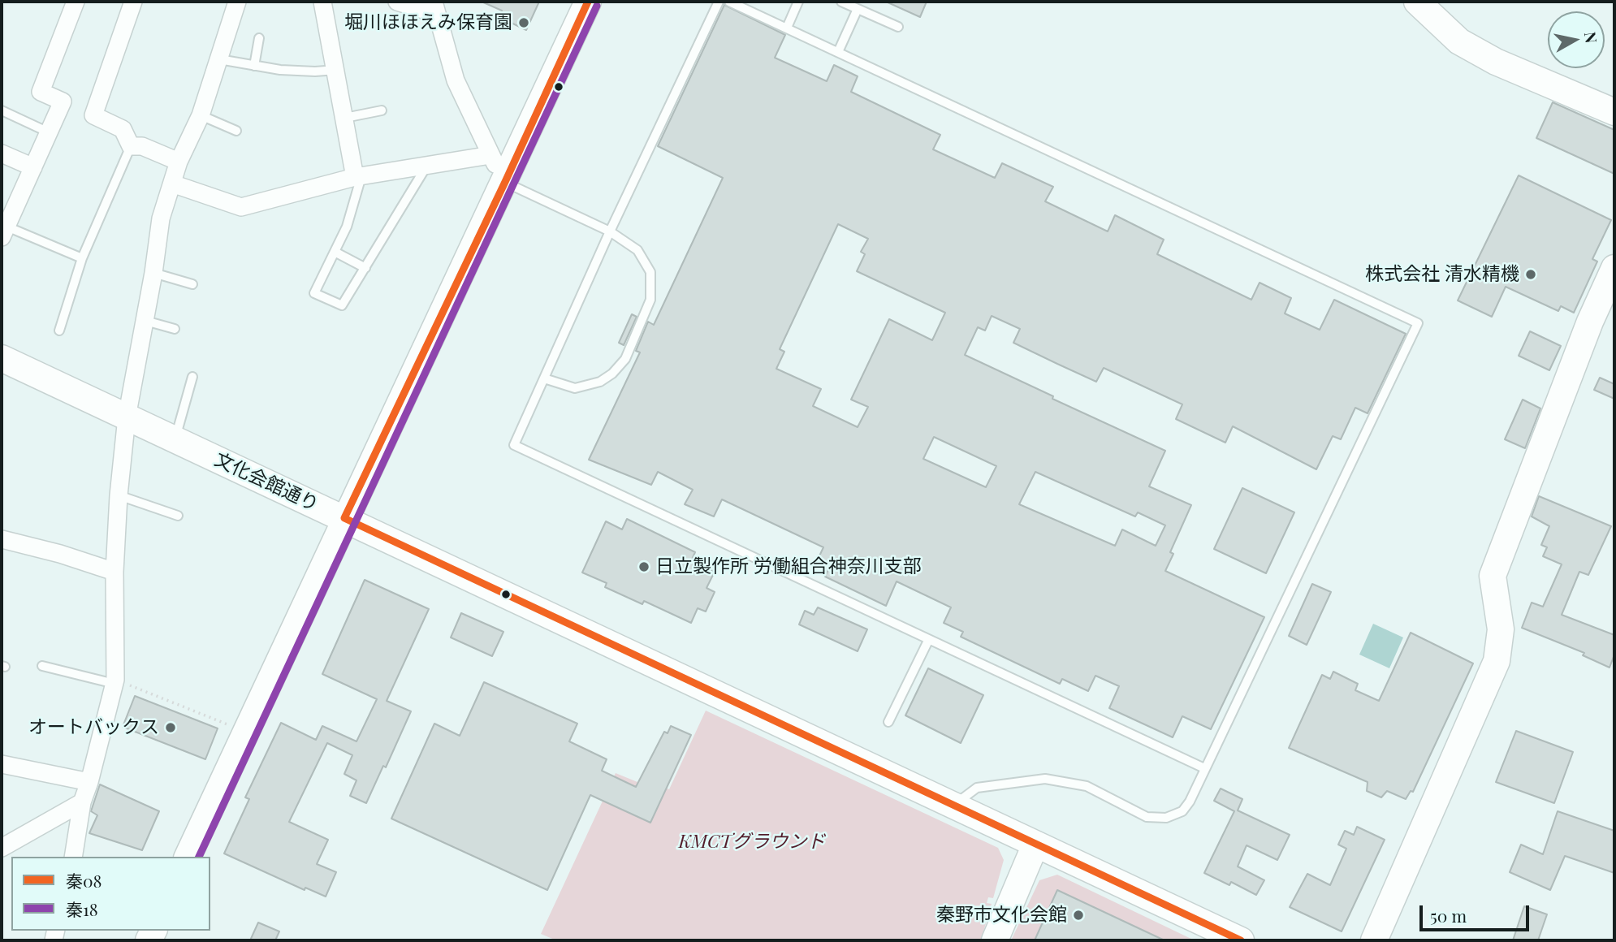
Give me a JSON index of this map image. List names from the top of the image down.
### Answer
{
  "streets": {
    "street": ["文化会館通り"]
  },
  "parks": ["KMCTグラウンド"],
  "places": [
    "堀川ほほえみ保育園",
    "株式会社 清水精機",
    "日立製作所 労働組合神奈川支部",
    "オートバックス",
    "秦野市文化会館"
  ],
  "lines": ["transit line 秦08", "transit line 秦18"],
  "legend": ["秦08", "秦18"],
  "scale_bar": "50 m",
  "north": "right"
}
